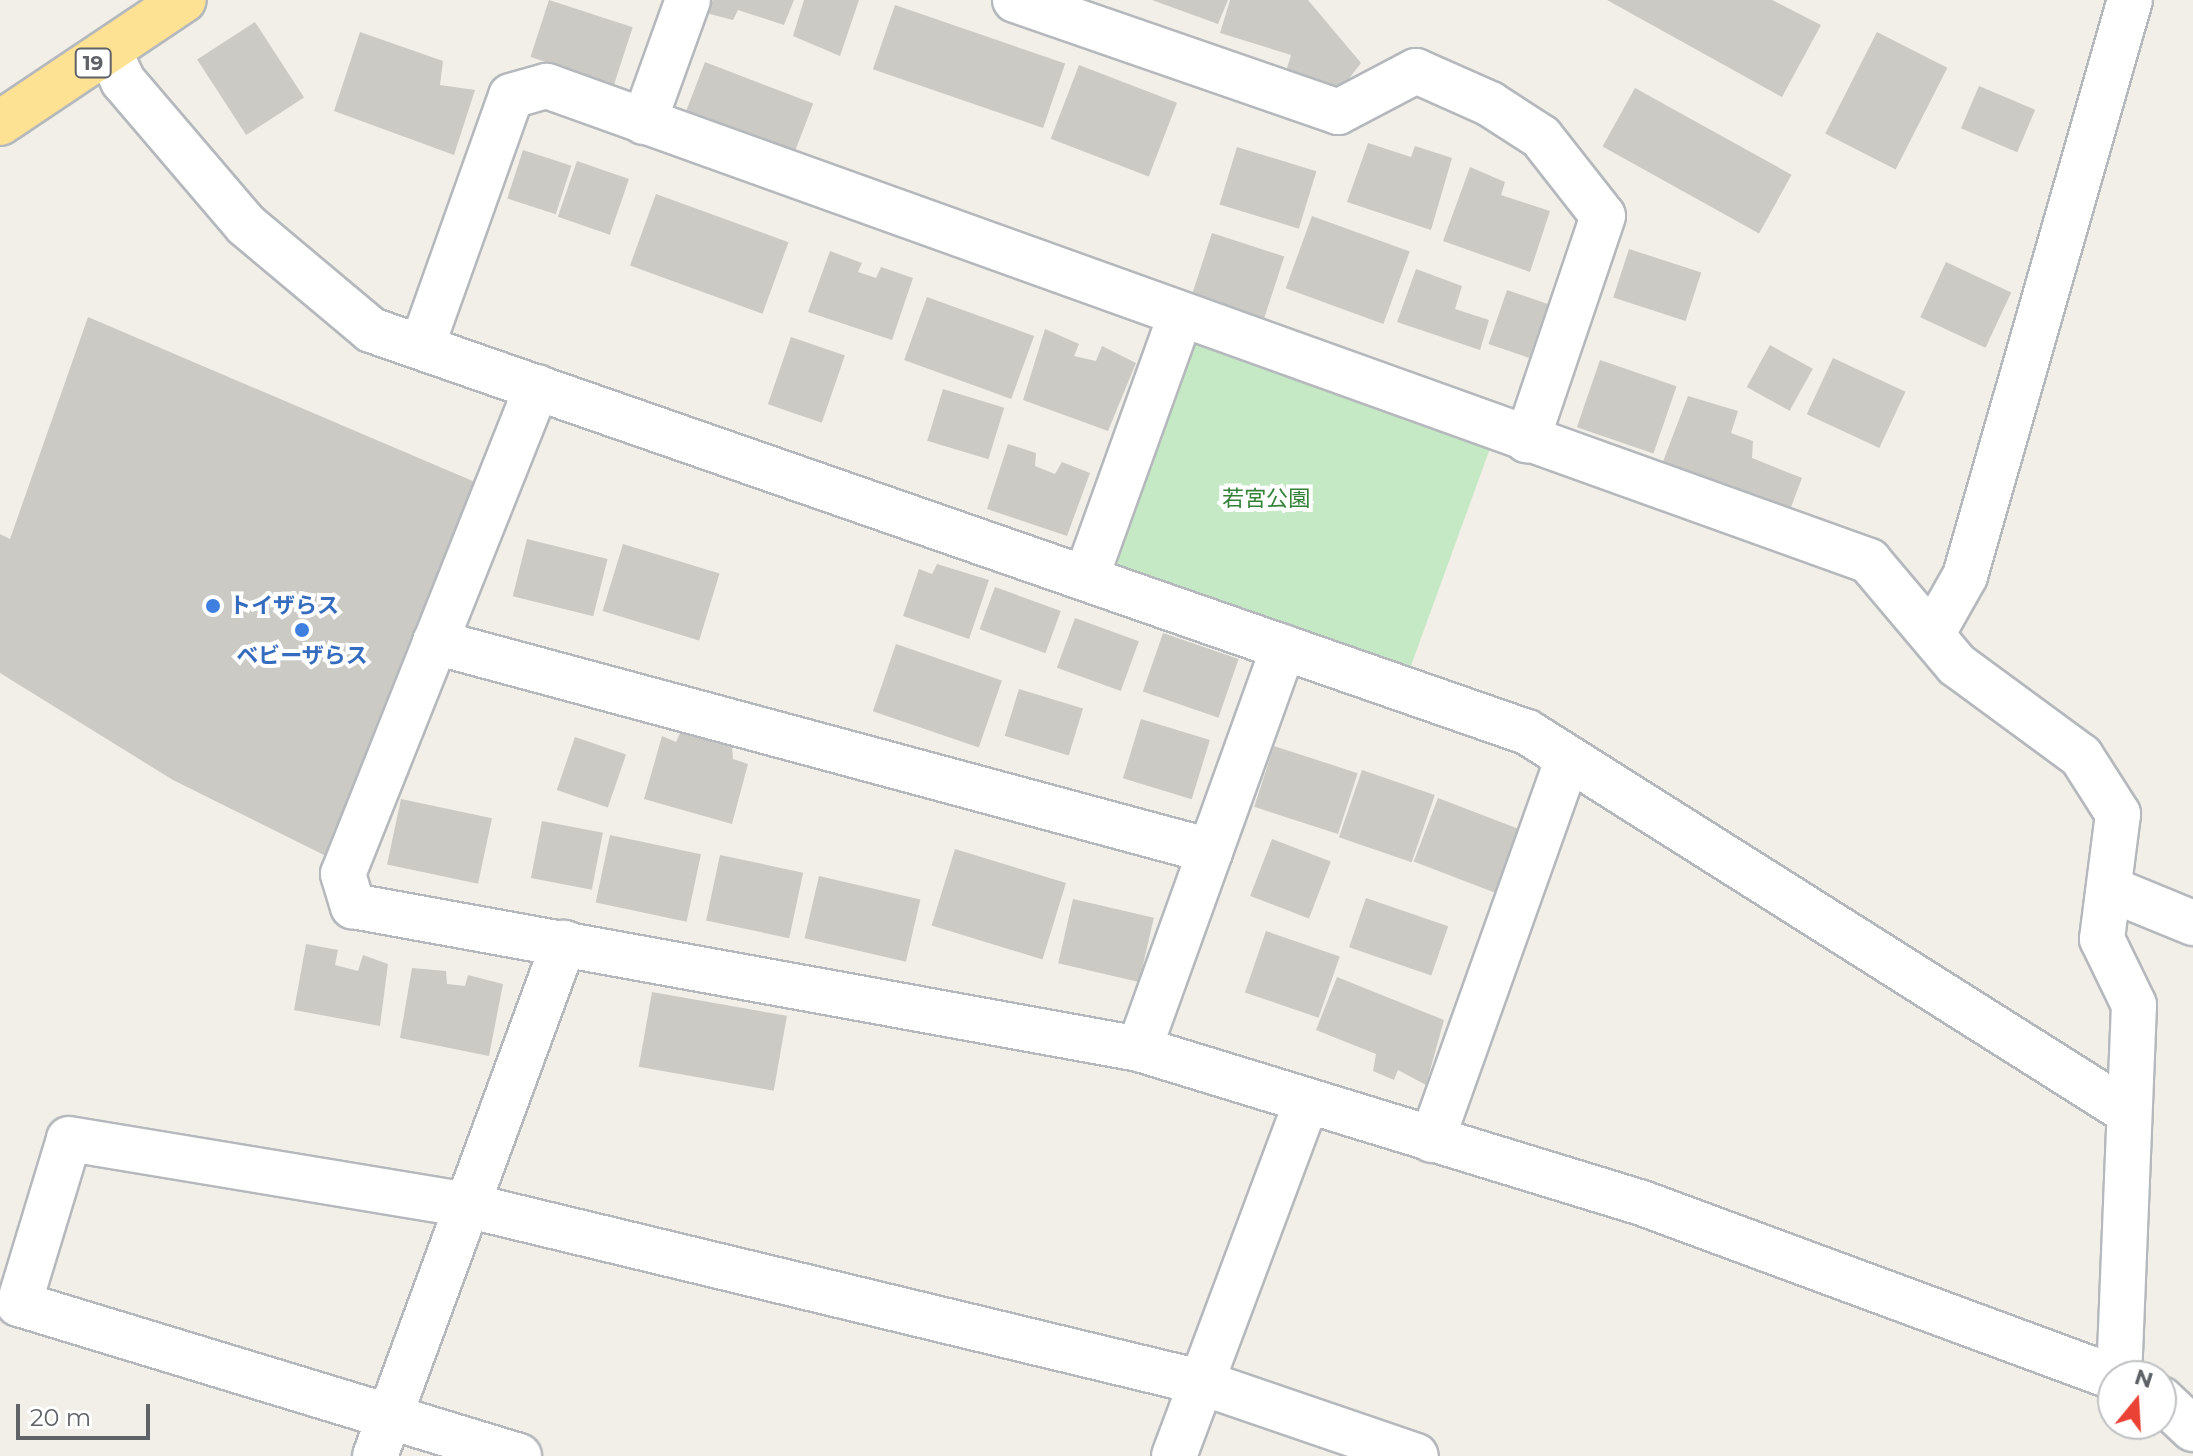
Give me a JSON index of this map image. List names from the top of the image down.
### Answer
{
  "streets": {
    "highway": ["19"]
  },
  "parks": ["若宮公園"],
  "places": ["トイザらス", "ベビーザらス"],
  "scale_bar": "20 m",
  "north": "top"
}
